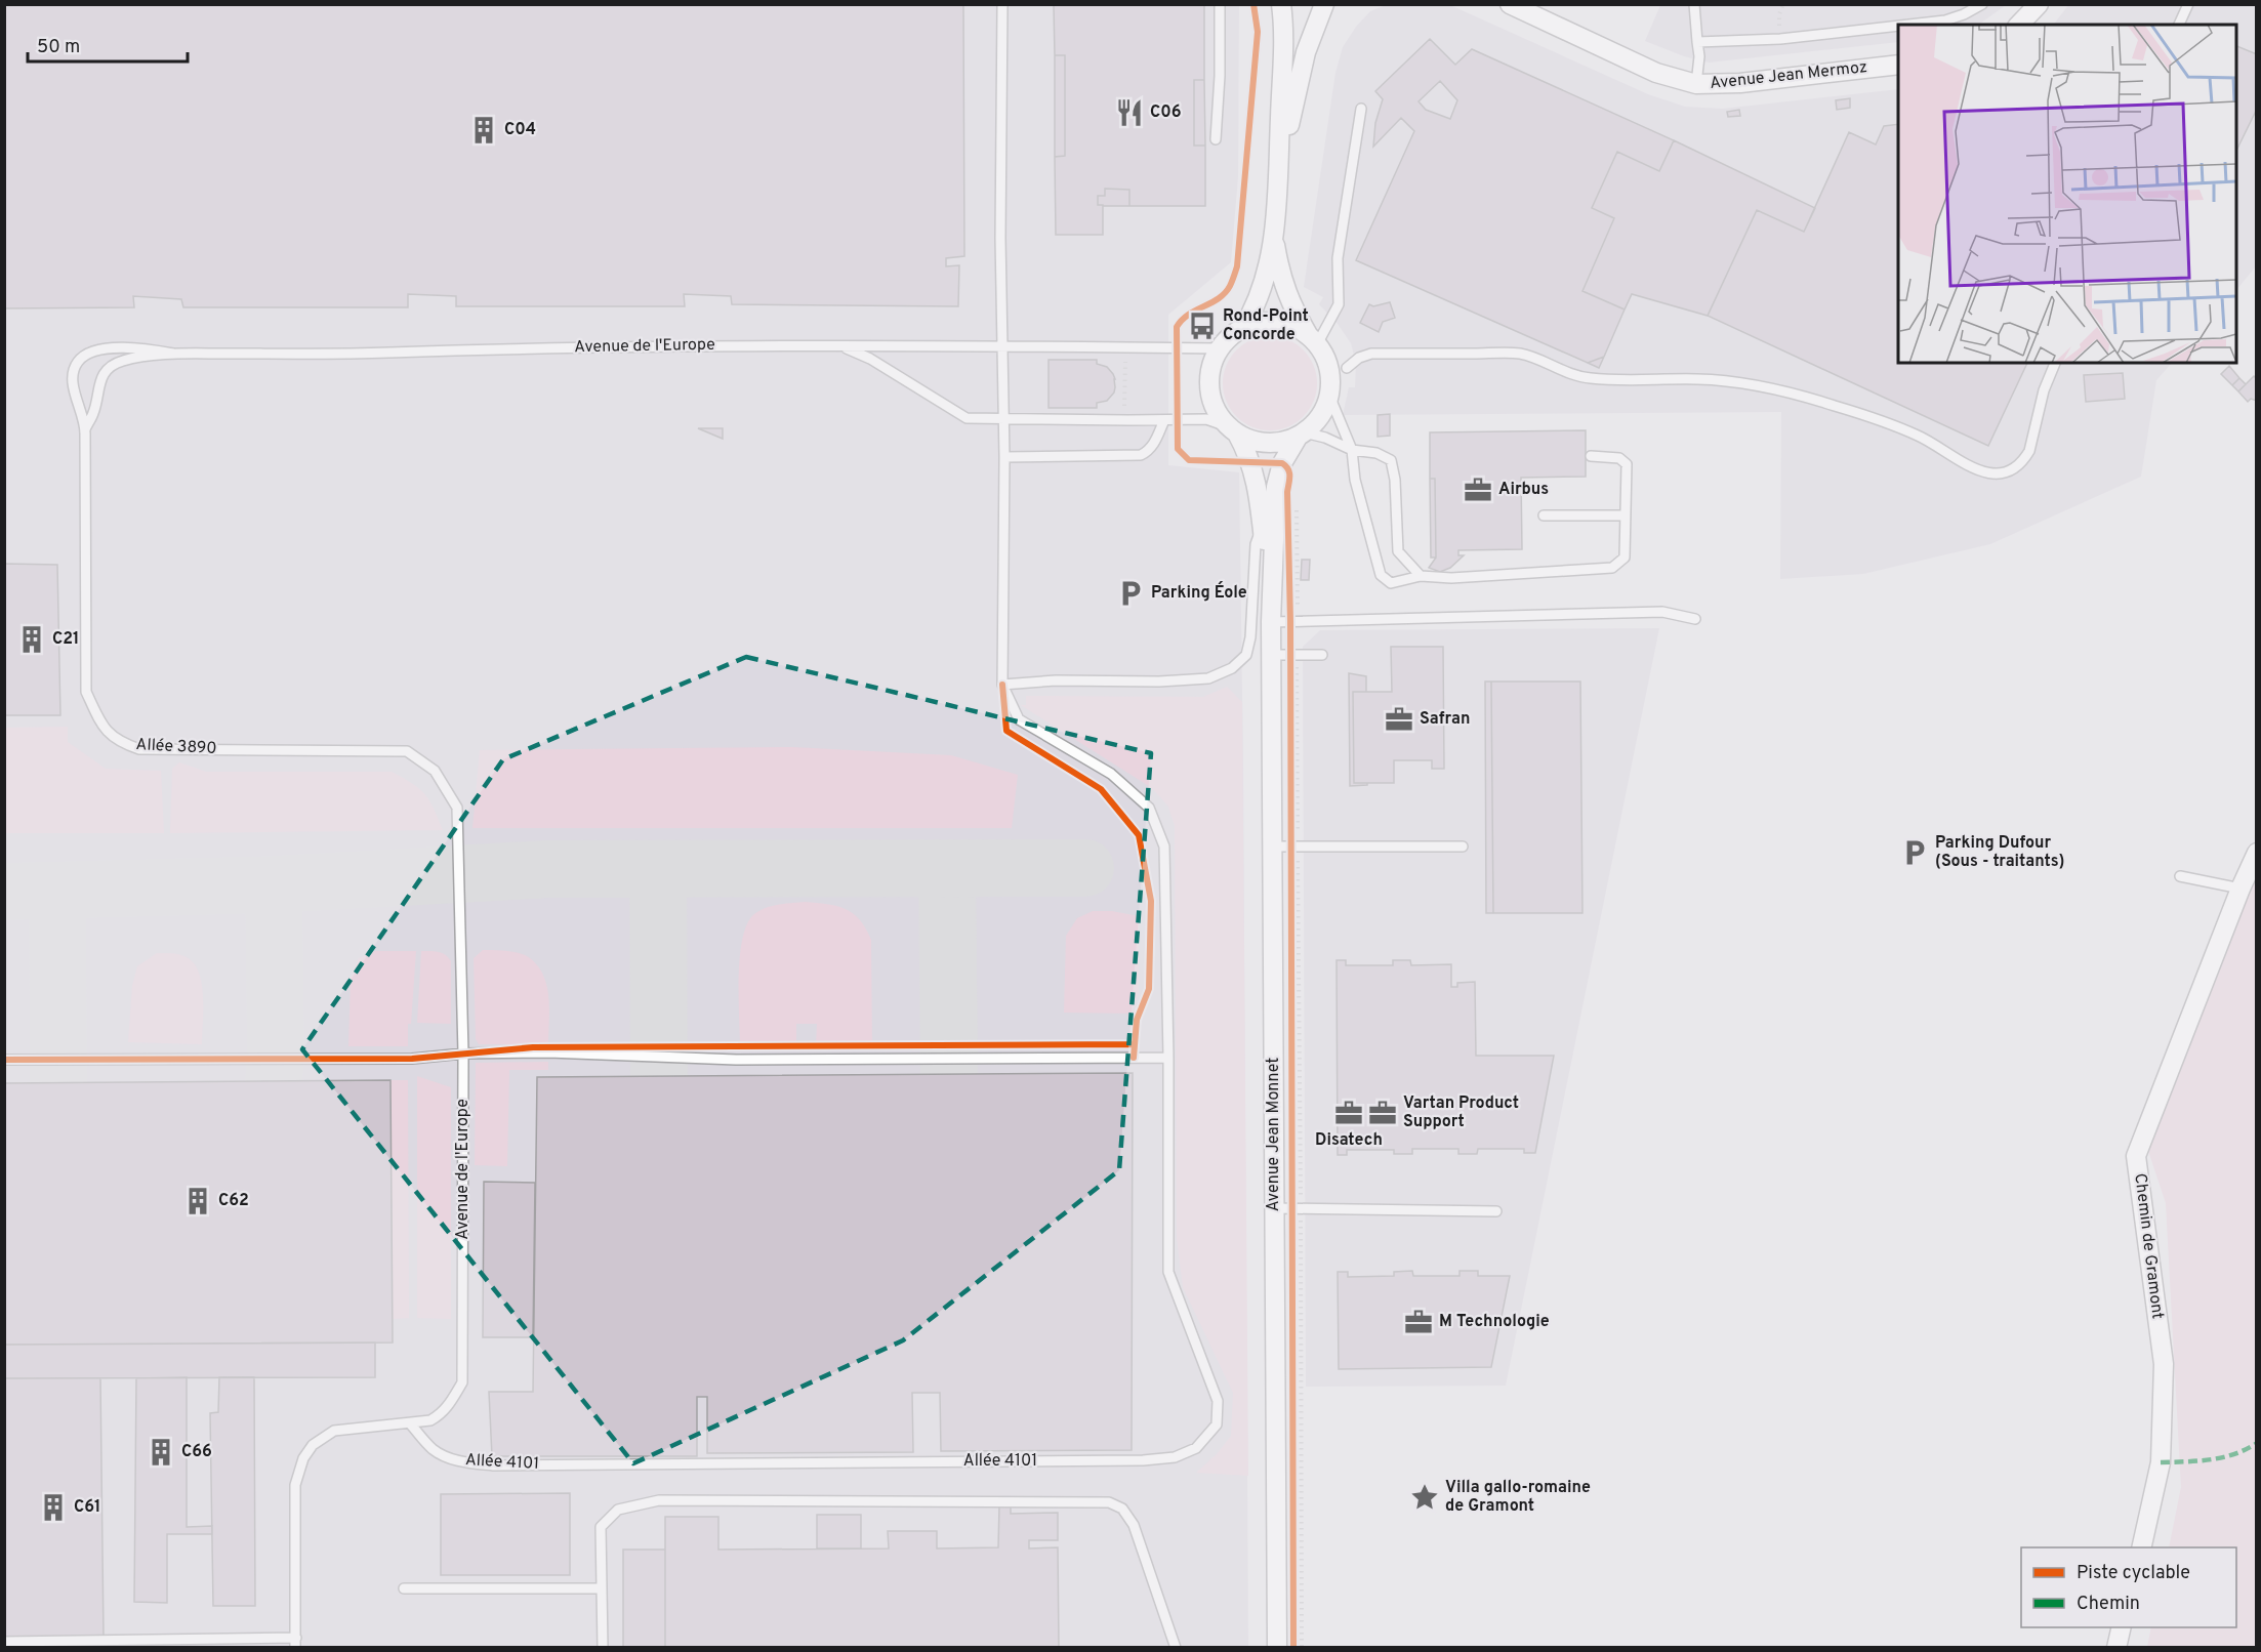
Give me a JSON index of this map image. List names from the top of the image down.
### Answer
{
  "streets": {
    "street": ["Avenue Jean Mermoz", "Avenue Jean Monnet", "Chemin de Gramont"],
    "lane": ["Avenue de l'Europe", "Allée 3890", "Allée 4101"]
  },
  "crossings": [
    ["Avenue de l'Europe", "Allée 3890"],
    ["Avenue de l'Europe", "Avenue Jean Monnet"],
    ["Avenue de l'Europe", "Allée 4101"]
  ],
  "places": {
    "restaurant": ["C06"],
    "building": [
      "C04",
      "C21",
      "C62",
      "C66",
      "C61"
    ],
    "bus stop": ["Rond-Point Concorde"],
    "office": [
      "Airbus",
      "Safran",
      "Disatech",
      "Vartan Product Support",
      "M Technologie"
    ],
    "parking": ["Parking Éole", "Parking Dufour (Sous - traitants)"],
    "place": ["Villa gallo-romaine de Gramont"]
  },
  "legend": ["Piste cyclable", "Chemin"],
  "scale_bar": "50 m"
}
